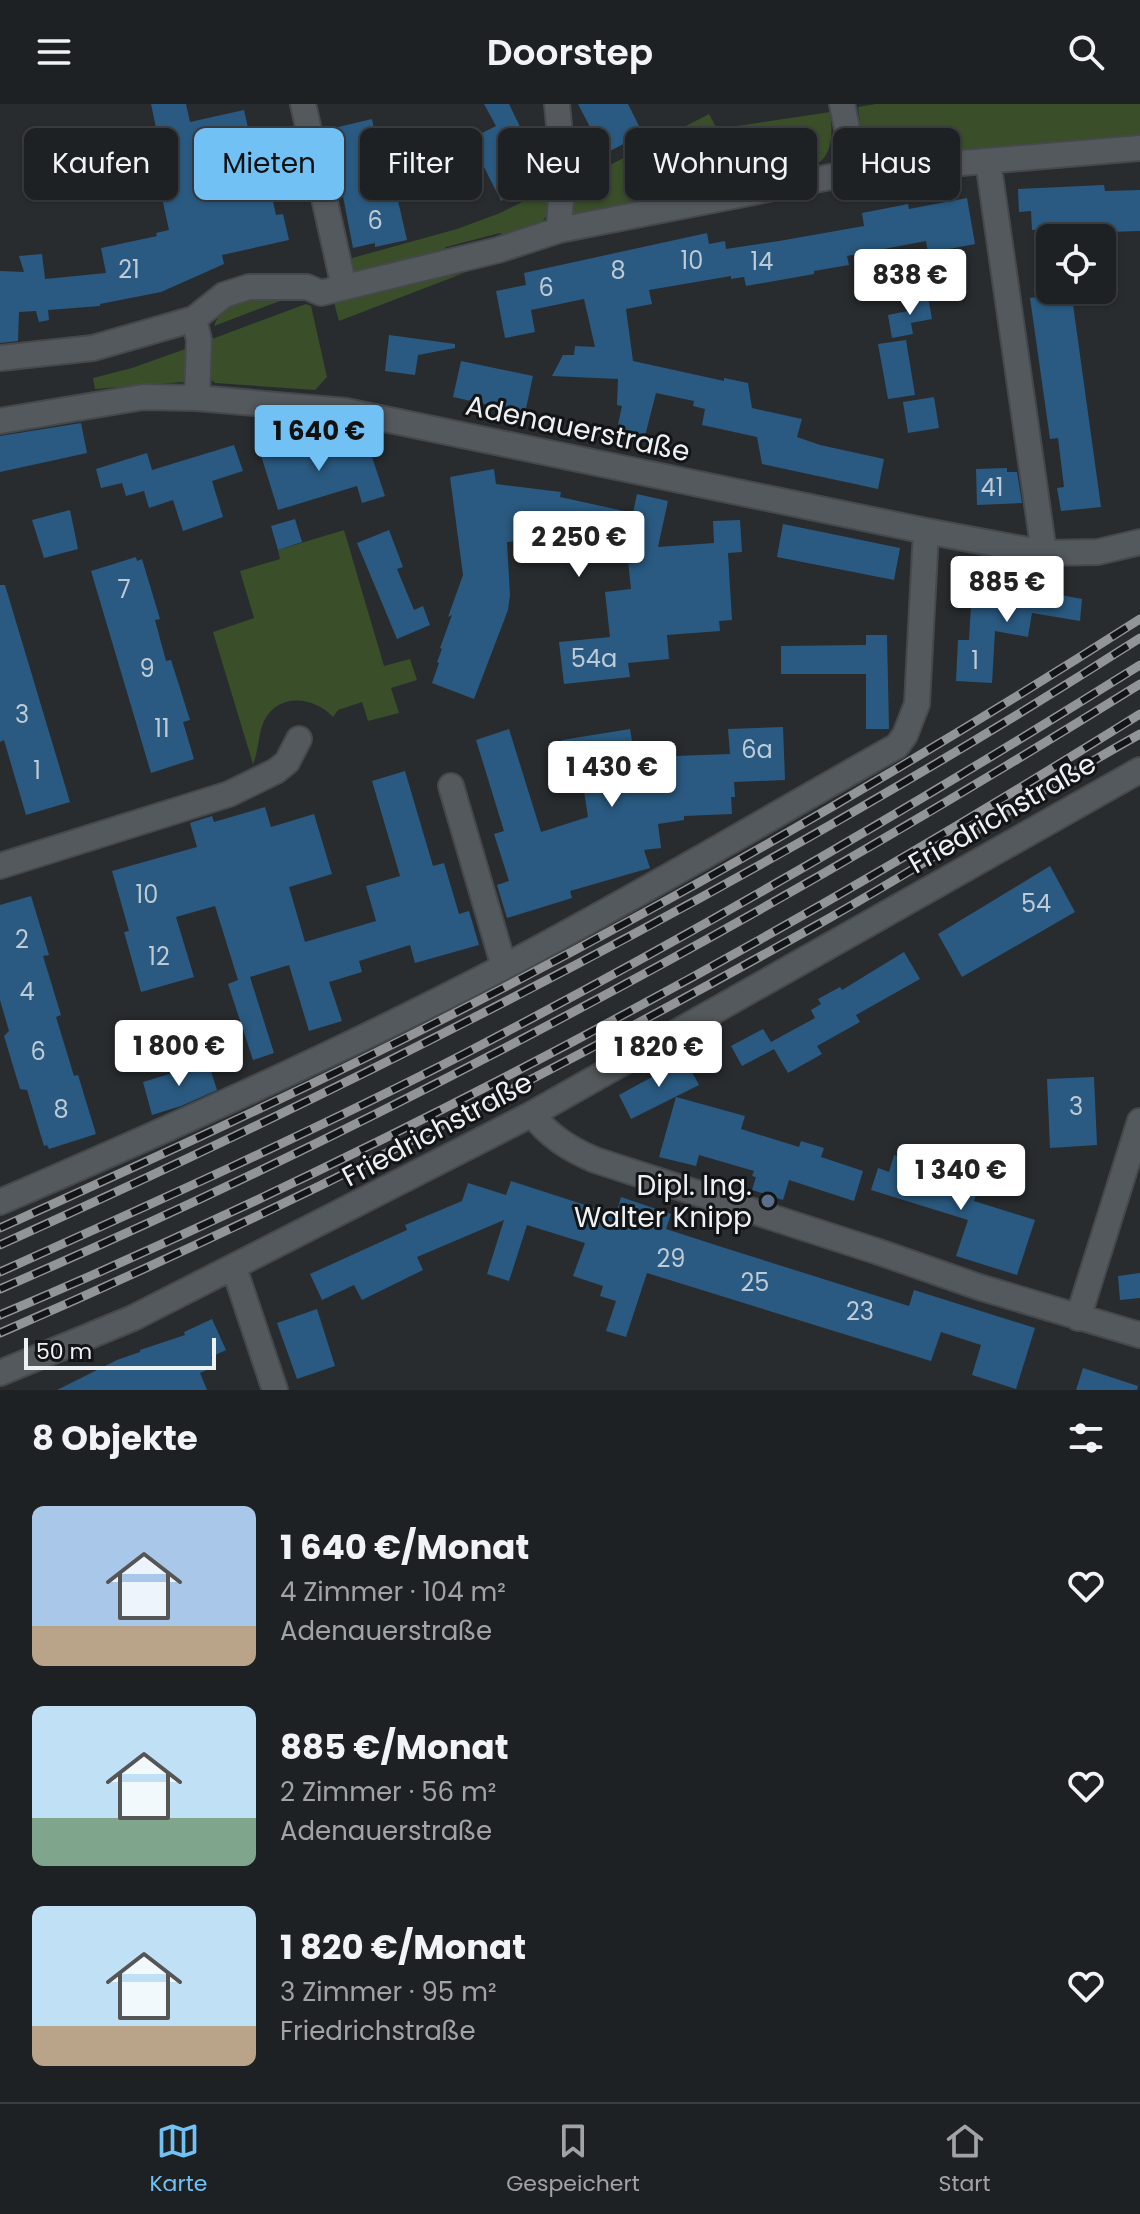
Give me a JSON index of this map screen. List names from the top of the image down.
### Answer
{
  "streets": {
    "street": ["Adenauerstraße", "Friedrichstraße"]
  },
  "places": ["Dipl. Ing. Walter Knipp"],
  "house_numbers": [
    "6",
    "10",
    "14",
    "21",
    "8",
    "6",
    "41",
    "7",
    "54a",
    "1",
    "9",
    "3",
    "11",
    "6a",
    "1",
    "10",
    "54",
    "2",
    "12",
    "4",
    "6",
    "3",
    "8",
    "29",
    "25",
    "23"
  ],
  "scale_bar": "50 m",
  "page": {
    "header": "Doorstep",
    "chip": [
      "Kaufen",
      "Mieten",
      "Filter",
      "Neu",
      "Wohnung",
      "Haus"
    ],
    "price": [
      "838 €",
      "1 640 €",
      "2 250 €",
      "885 €",
      "1 430 €",
      "1 800 €",
      "1 820 €",
      "1 340 €"
    ],
    "scale": "50 m",
    "heading": "8 Objekte",
    "list": [
      {
        "name": "1 640 €/Monat",
        "note": "4 Zimmer · 104 m² · Adenauerstraße"
      },
      {
        "name": "885 €/Monat",
        "note": "2 Zimmer · 56 m² · Adenauerstraße"
      },
      {
        "name": "1 820 €/Monat",
        "note": "3 Zimmer · 95 m² · Friedrichstraße"
      }
    ],
    "tabs": ["Karte", "Gespeichert", "Start"]
  }
}
